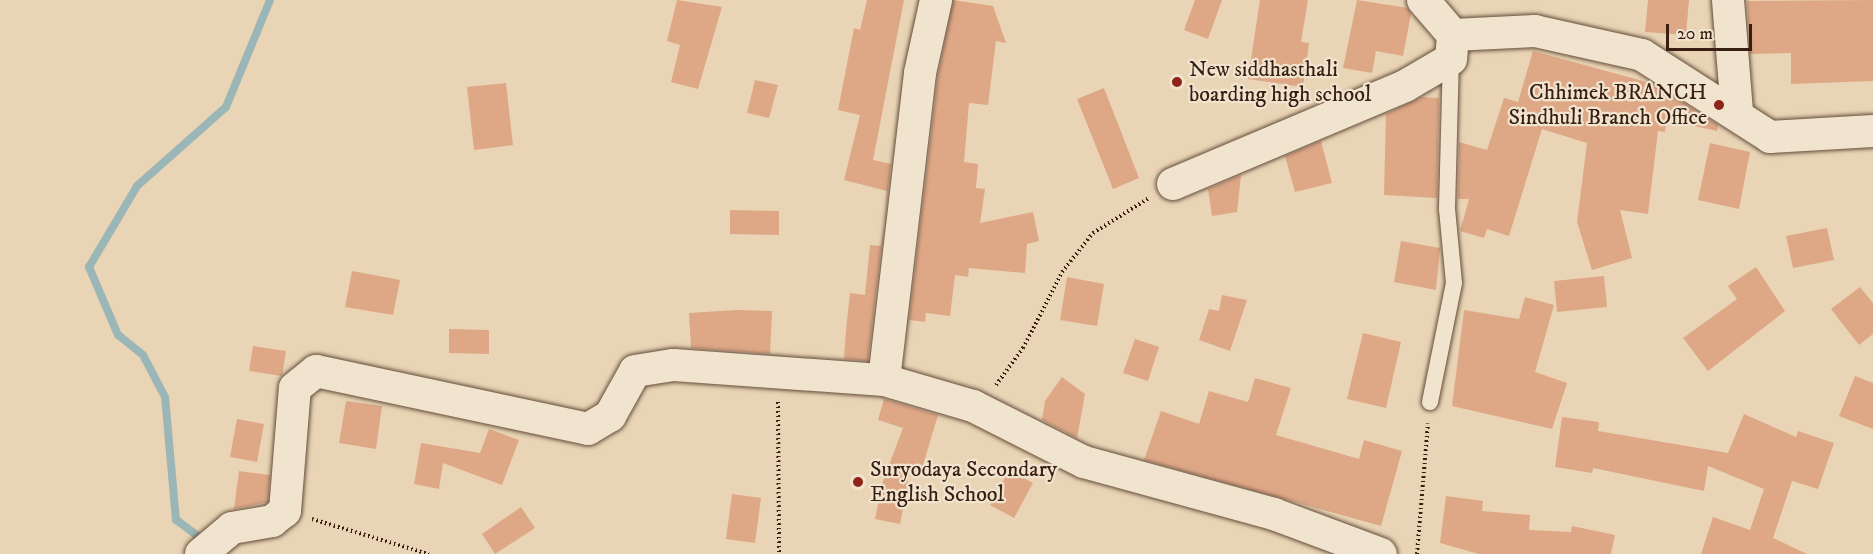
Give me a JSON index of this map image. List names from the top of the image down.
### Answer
{
  "places": ["New siddhasthali boarding high school", "Chhimek BRANCH Sindhuli Branch Office", "Suryodaya Secondary English School"],
  "scale_bar": "20 m"
}
